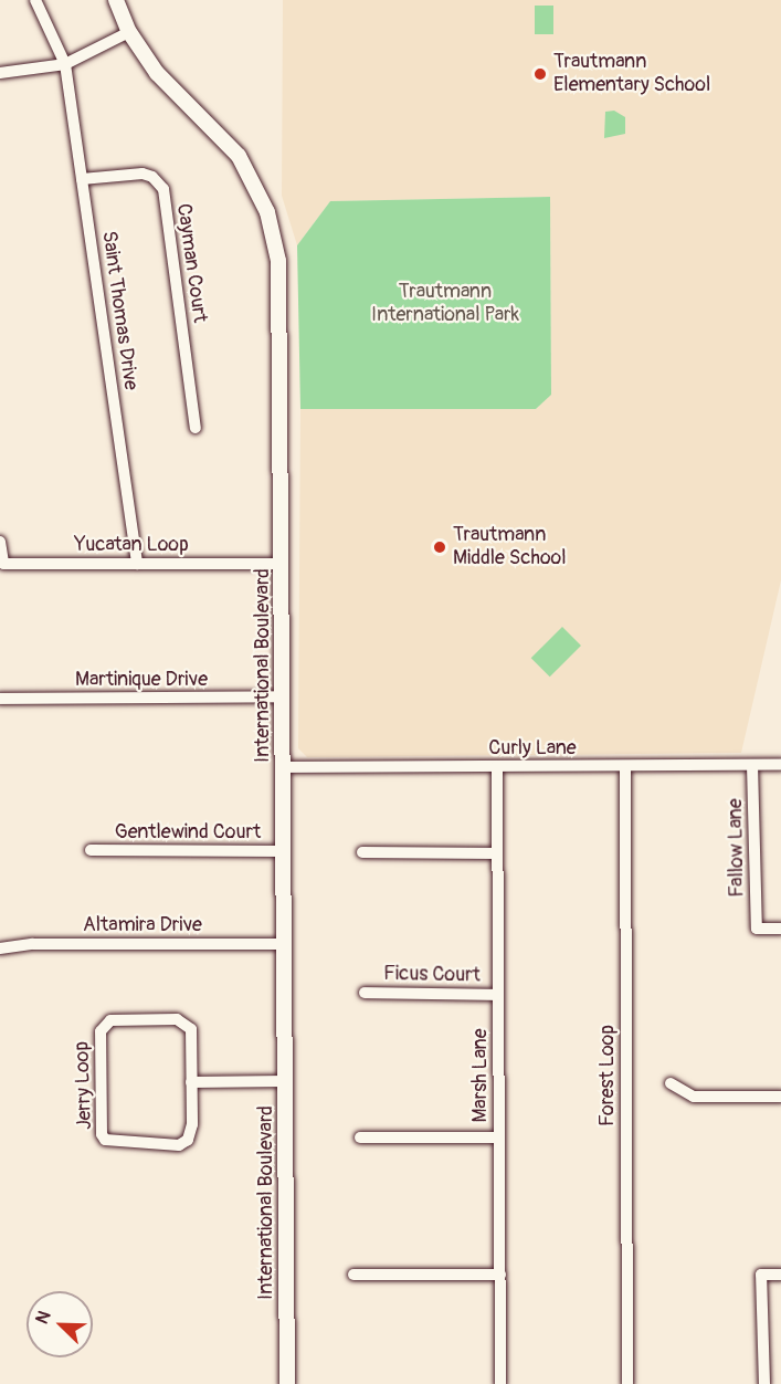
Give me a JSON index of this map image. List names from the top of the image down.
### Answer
{
  "streets": {
    "main road": ["International Boulevard"],
    "street": [
      "Cayman Court",
      "Saint Thomas Drive",
      "Yucatan Loop",
      "Martinique Drive",
      "Curly Lane",
      "Gentlewind Court",
      "Fallow Lane",
      "Altamira Drive",
      "Ficus Court",
      "Marsh Lane",
      "Forest Loop",
      "Jerry Loop"
    ]
  },
  "crossings": [
    ["Cayman Court", "Saint Thomas Drive"],
    ["Saint Thomas Drive", "Yucatan Loop"],
    ["Yucatan Loop", "International Boulevard"],
    ["International Boulevard", "Martinique Drive"],
    ["International Boulevard", "Curly Lane"],
    ["International Boulevard", "Gentlewind Court"],
    ["International Boulevard", "Altamira Drive"],
    ["Curly Lane", "Fallow Lane"],
    ["Curly Lane", "Marsh Lane"],
    ["Curly Lane", "Forest Loop"],
    ["Ficus Court", "Marsh Lane"]
  ],
  "parks": ["Trautmann International Park"],
  "places": ["Trautmann Elementary School", "Trautmann Middle School"],
  "north": "top left"
}
